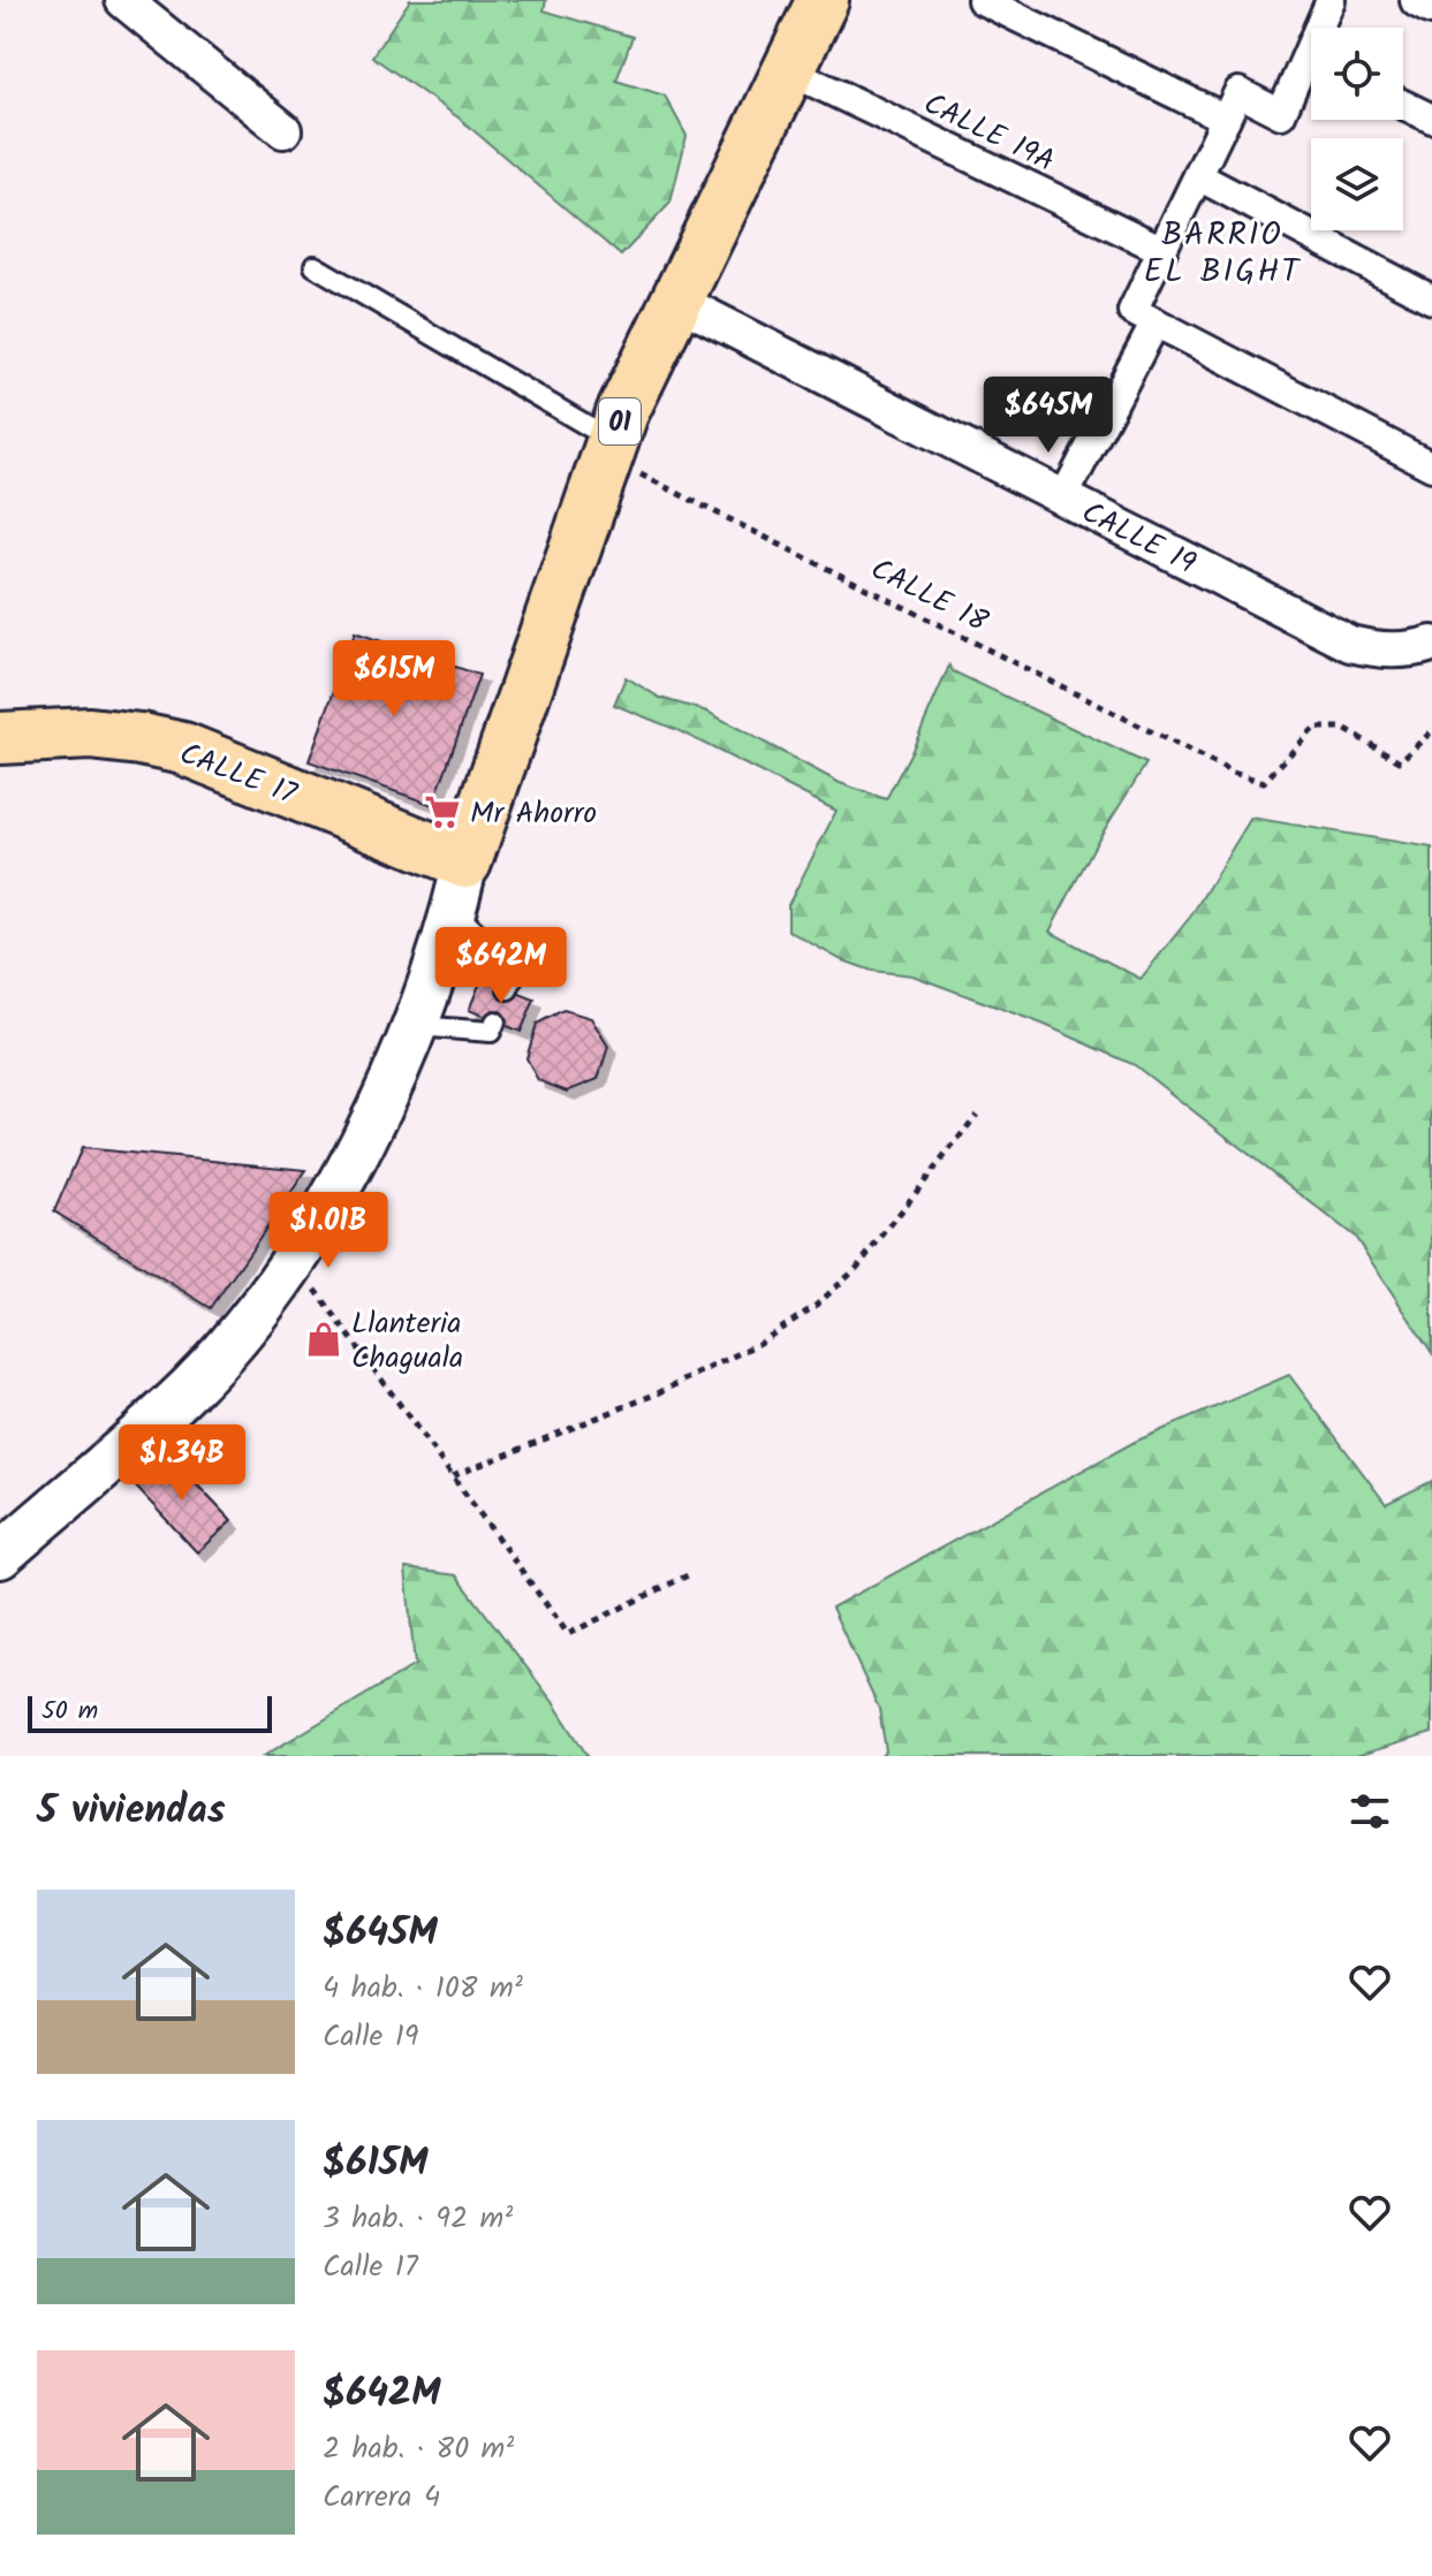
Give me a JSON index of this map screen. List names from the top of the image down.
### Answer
{
  "streets": {
    "highway": ["01", "CALLE 17"],
    "street": ["CALLE 19A", "CALLE 19"],
    "path": ["CALLE 18"]
  },
  "crossings": [
    ["CALLE 19A", "01"],
    ["01", "CALLE 19"],
    ["01", "CALLE 18"],
    ["01", "CALLE 17"]
  ],
  "districts": ["BARRIO EL BIGHT"],
  "places": {
    "supermarket": ["Mr Ahorro"],
    "shop": ["Llanteria Chaguala"]
  },
  "scale_bar": "50 m",
  "page": {
    "price": [
      "$645M",
      "$615M",
      "$642M",
      "$1.01B",
      "$1.34B"
    ],
    "scale": "50 m",
    "heading": "5 viviendas",
    "list": [
      {
        "name": "$645M",
        "note": "4 hab. · 108 m² · Calle 19"
      },
      {
        "name": "$615M",
        "note": "3 hab. · 92 m² · Calle 17"
      },
      {
        "name": "$642M",
        "note": "2 hab. · 80 m² · Carrera 4"
      }
    ]
  }
}
